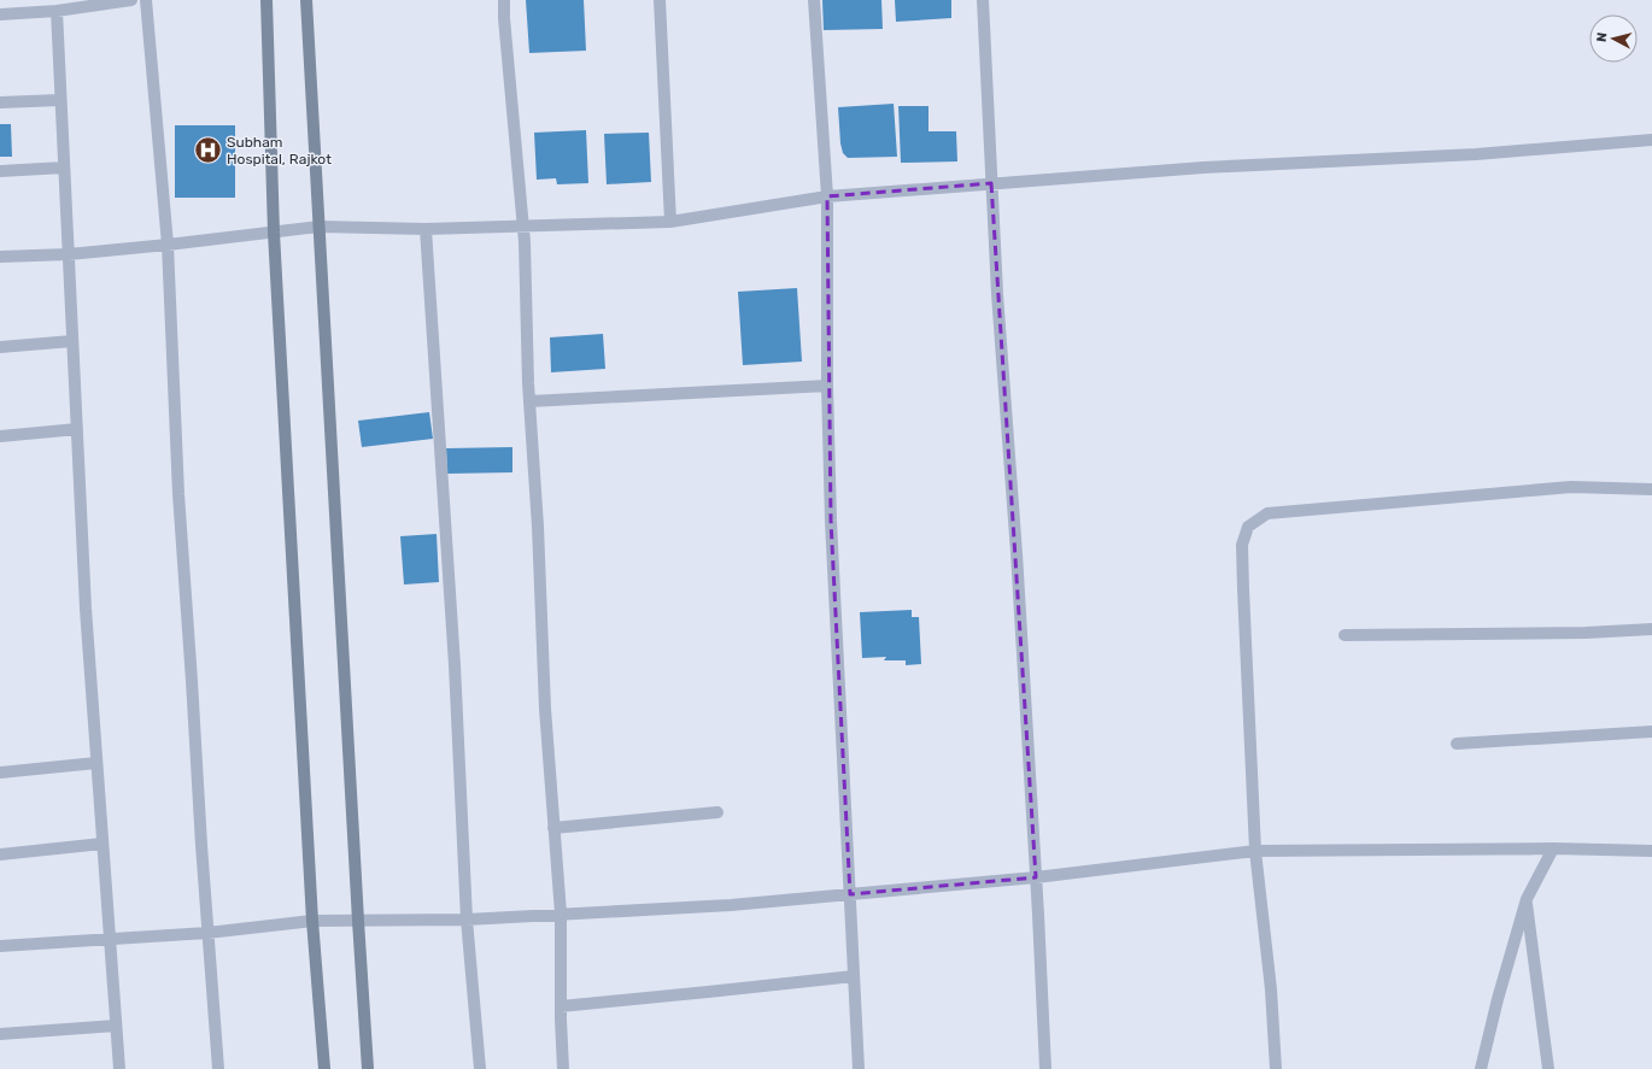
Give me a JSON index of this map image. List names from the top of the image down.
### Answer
{
  "places": {
    "hospital": ["Subham Hospital, Rajkot"]
  },
  "north": "left"
}
